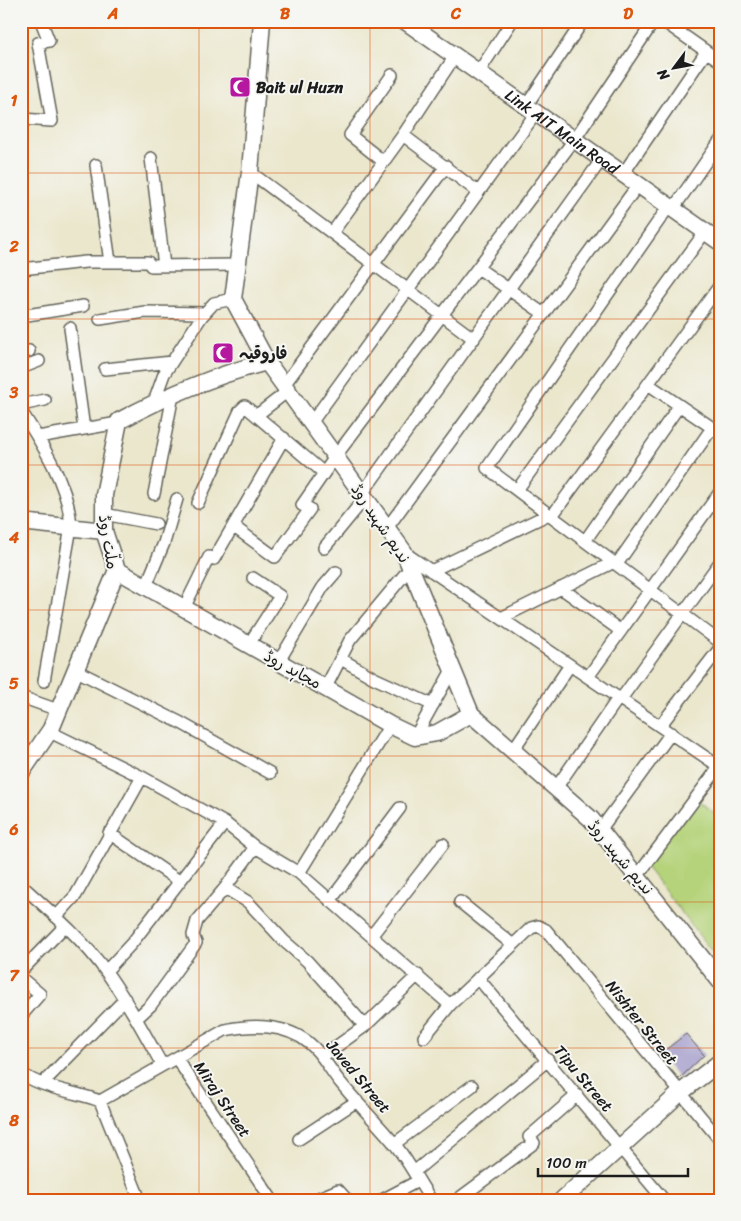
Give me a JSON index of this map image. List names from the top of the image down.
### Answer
{
  "streets": {
    "street": [
      "Link AIT Main Road",
      "ندیم شہید روڈ",
      "ملّت روڈ",
      "مجاہد روڈ",
      "Nishter Street",
      "Javed Street",
      "Tipu Street",
      "Miraj Street"
    ]
  },
  "crossings": [
    ["ملّت روڈ", "مجاہد روڈ"],
    ["Javed Street", "Miraj Street"]
  ],
  "places": {
    "mosque": ["Bait ul Huzn", "فاروقیہ"]
  },
  "scale_bar": "100 m",
  "north": "bottom left",
  "grid": {
    "columns": [
      "A",
      "B",
      "C",
      "D"
    ],
    "rows": [
      "1",
      "2",
      "3",
      "4",
      "5",
      "6",
      "7",
      "8"
    ]
  }
}
